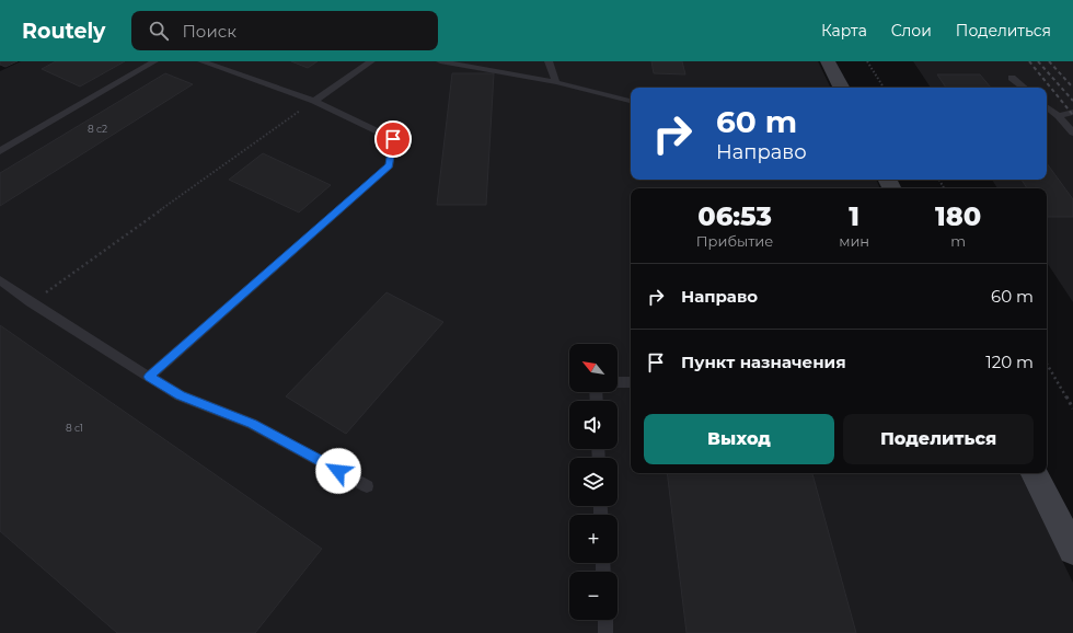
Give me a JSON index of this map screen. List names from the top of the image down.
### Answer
{
  "house_numbers": ["8 с2", "8 с1"],
  "north": "top left",
  "page": {
    "header": "Routely",
    "search": "Поиск",
    "nav": ["Карта", "Слои", "Поделиться"],
    "turn": ["60 m", "Направо"],
    "eta": [
      "06:53",
      "Прибытие",
      "1",
      "мин",
      "180",
      "m"
    ],
    "list": [
      {
        "name": "Направо",
        "value": "60 m"
      },
      {
        "name": "Пункт назначения",
        "value": "120 m"
      }
    ],
    "map_buttons": ["+", "−"],
    "buttons": ["Выход", "Поделиться"]
  }
}
